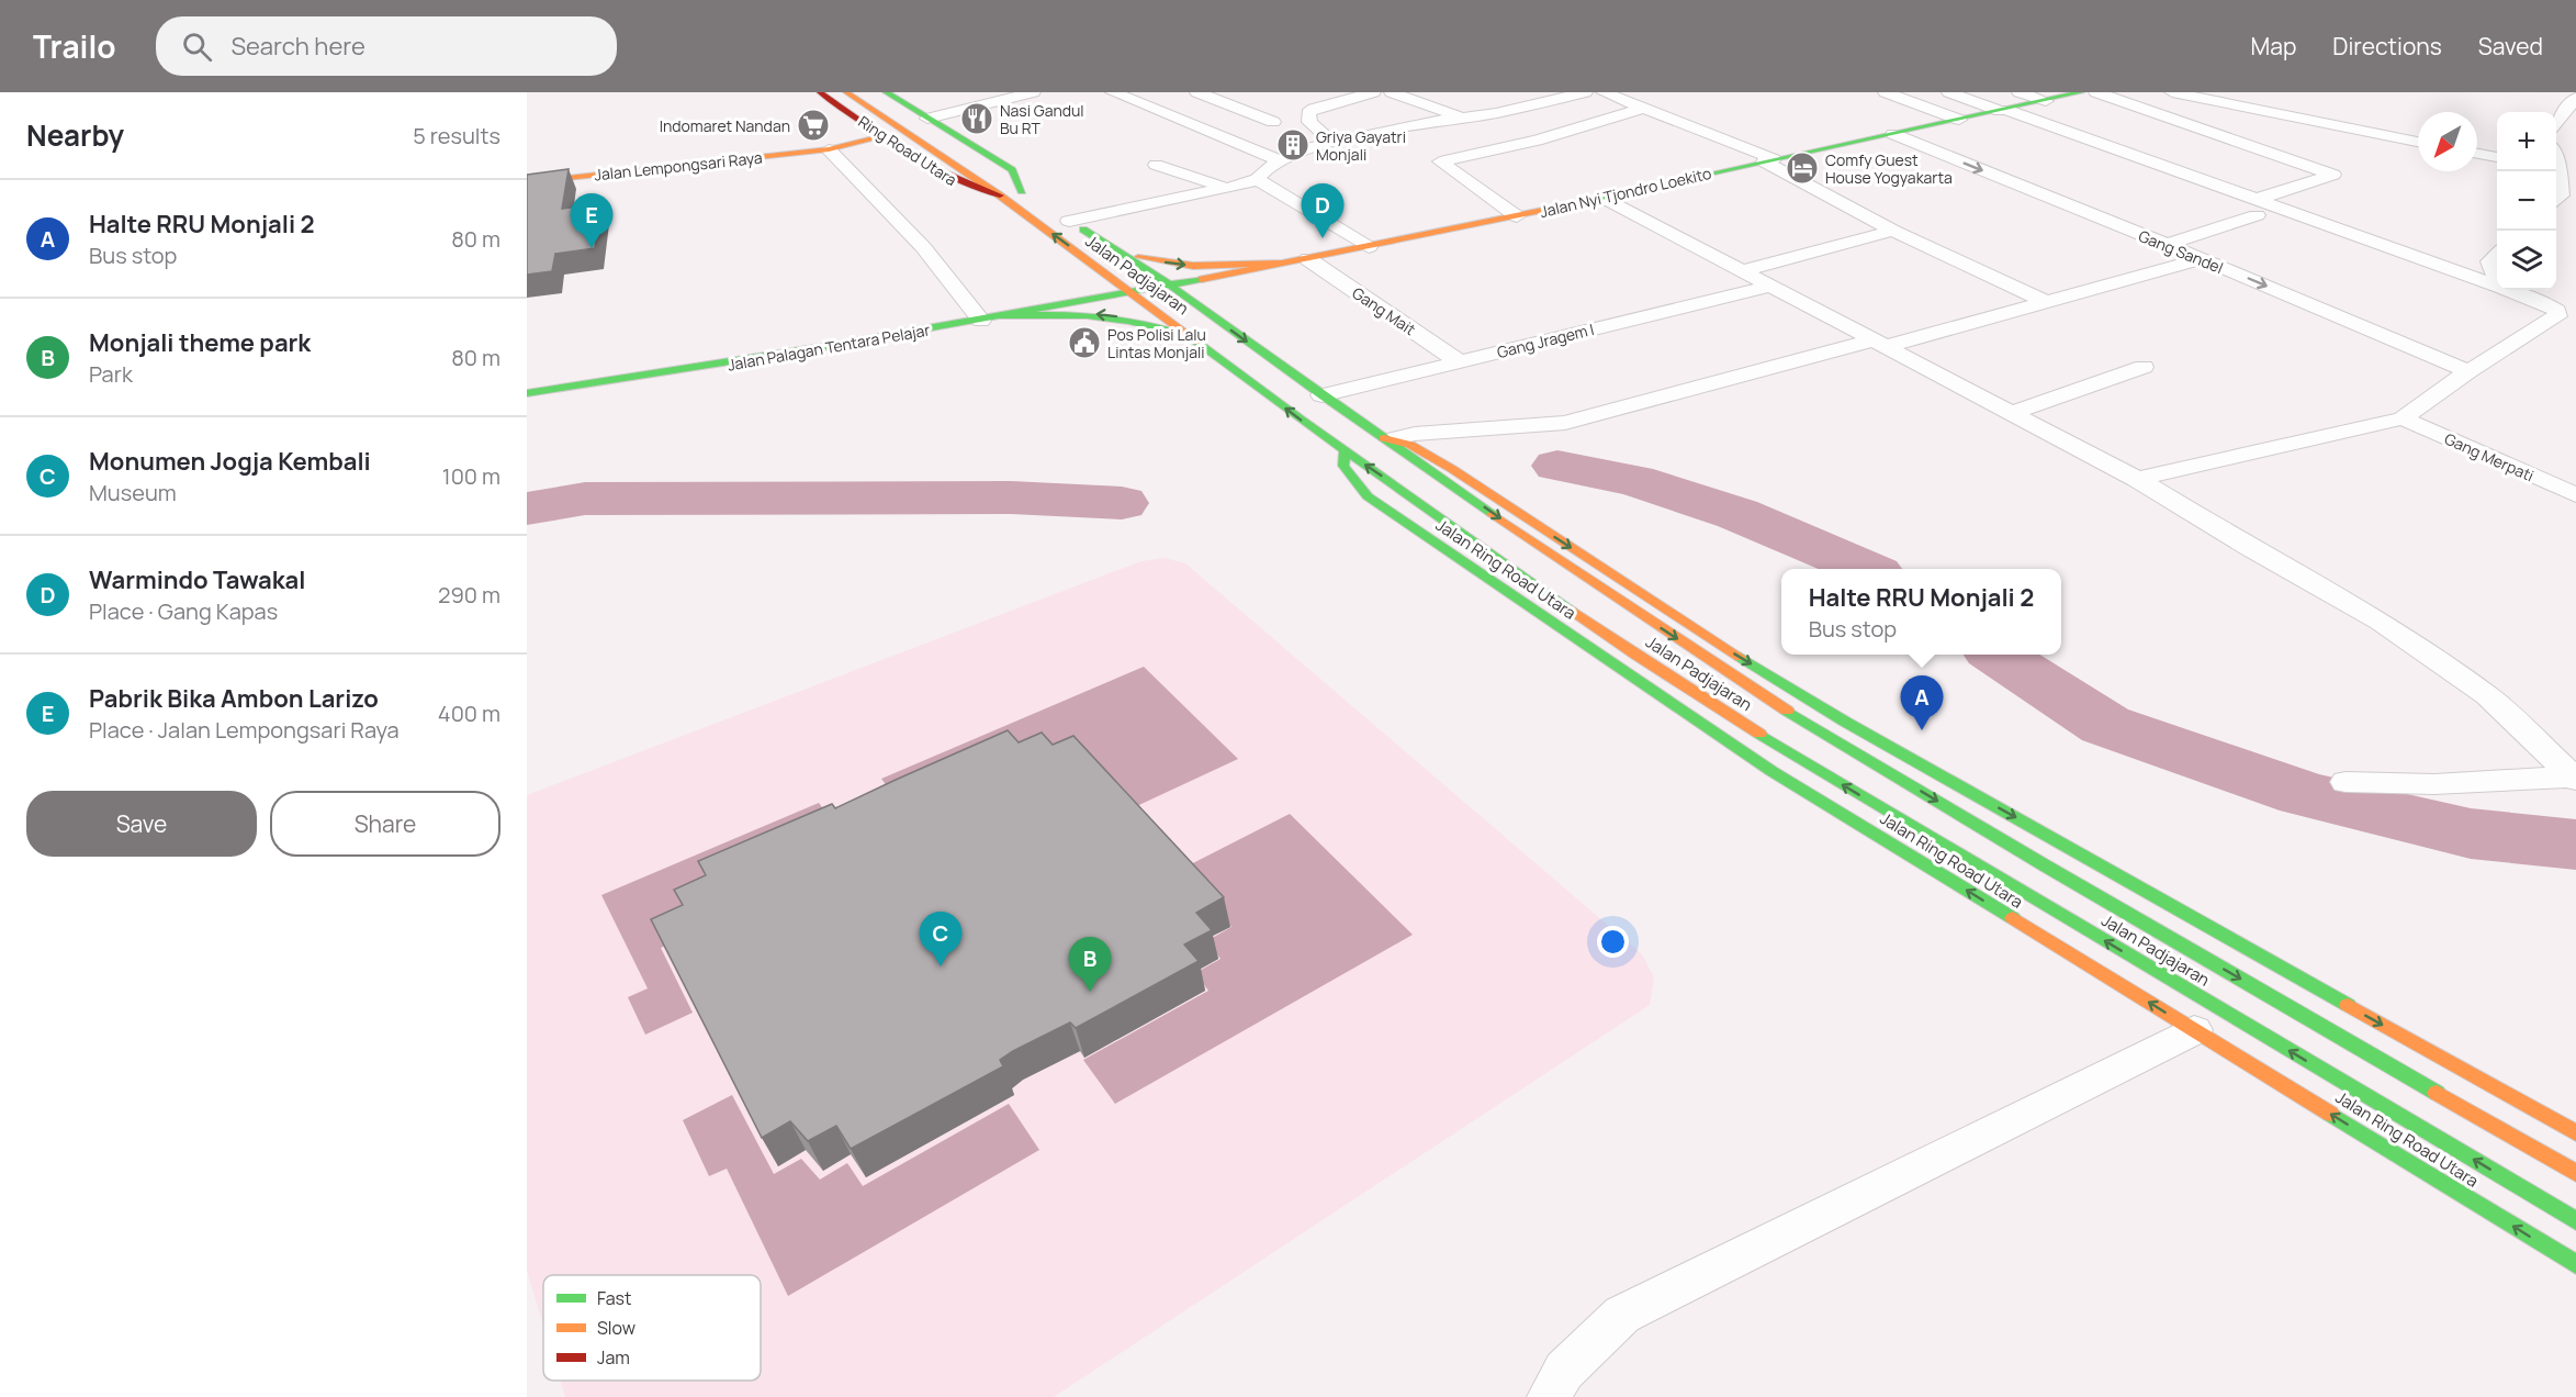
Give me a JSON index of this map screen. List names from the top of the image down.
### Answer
{
  "streets": {
    "main road": [
      "Ring Road Utara",
      "Jalan Lempongsari Raya",
      "Jalan Nyi Tjondro Loekito",
      "Jalan Padjajaran",
      "Jalan Palagan Tentara Pelajar",
      "Jalan Ring Road Utara"
    ],
    "street": [
      "Gang Sandel",
      "Gang Mait",
      "Gang Jragem I",
      "Gang Merpati"
    ]
  },
  "crossings": [
    ["Ring Road Utara", "Jalan Lempongsari Raya"],
    ["Ring Road Utara", "Jalan Padjajaran"],
    ["Jalan Nyi Tjondro Loekito", "Gang Sandel"],
    ["Jalan Nyi Tjondro Loekito", "Jalan Padjajaran"],
    ["Jalan Nyi Tjondro Loekito", "Gang Mait"],
    ["Jalan Nyi Tjondro Loekito", "Jalan Palagan Tentara Pelajar"],
    ["Jalan Padjajaran", "Gang Jragem I"],
    ["Jalan Padjajaran", "Jalan Palagan Tentara Pelajar"],
    ["Jalan Padjajaran", "Jalan Ring Road Utara"],
    ["Gang Mait", "Gang Jragem I"]
  ],
  "places": {
    "restaurant": ["Nasi Gandul Bu RT"],
    "supermarket": ["Indomaret Nandan"],
    "building": ["Griya Gayatri Monjali"],
    "hotel": ["Comfy Guest House Yogyakarta"],
    "public building": ["Pos Polisi Lalu Lintas Monjali"]
  },
  "legend": ["Fast", "Slow", "Jam"],
  "north": "bottom left",
  "page": {
    "header": "Trailo",
    "search": "Search here",
    "nav": ["Map", "Directions", "Saved"],
    "heading": ["Nearby", "5 results"],
    "map_buttons": ["+", "−"],
    "list": [
      {
        "mark": "A",
        "name": "Halte RRU Monjali 2",
        "note": "Bus stop",
        "value": "80 m"
      },
      {
        "mark": "B",
        "name": "Monjali theme park",
        "note": "Park",
        "value": "80 m"
      },
      {
        "mark": "C",
        "name": "Monumen Jogja Kembali",
        "note": "Museum",
        "value": "100 m"
      },
      {
        "mark": "D",
        "name": "Warmindo Tawakal",
        "note": "Place · Gang Kapas",
        "value": "290 m"
      },
      {
        "mark": "E",
        "name": "Pabrik Bika Ambon Larizo",
        "note": "Place · Jalan Lempongsari Raya",
        "value": "400 m"
      }
    ],
    "pins": [
      "D",
      "E",
      "A",
      "C",
      "B"
    ],
    "popup": ["Halte RRU Monjali 2", "Bus stop"],
    "buttons": ["Save", "Share"]
  }
}
